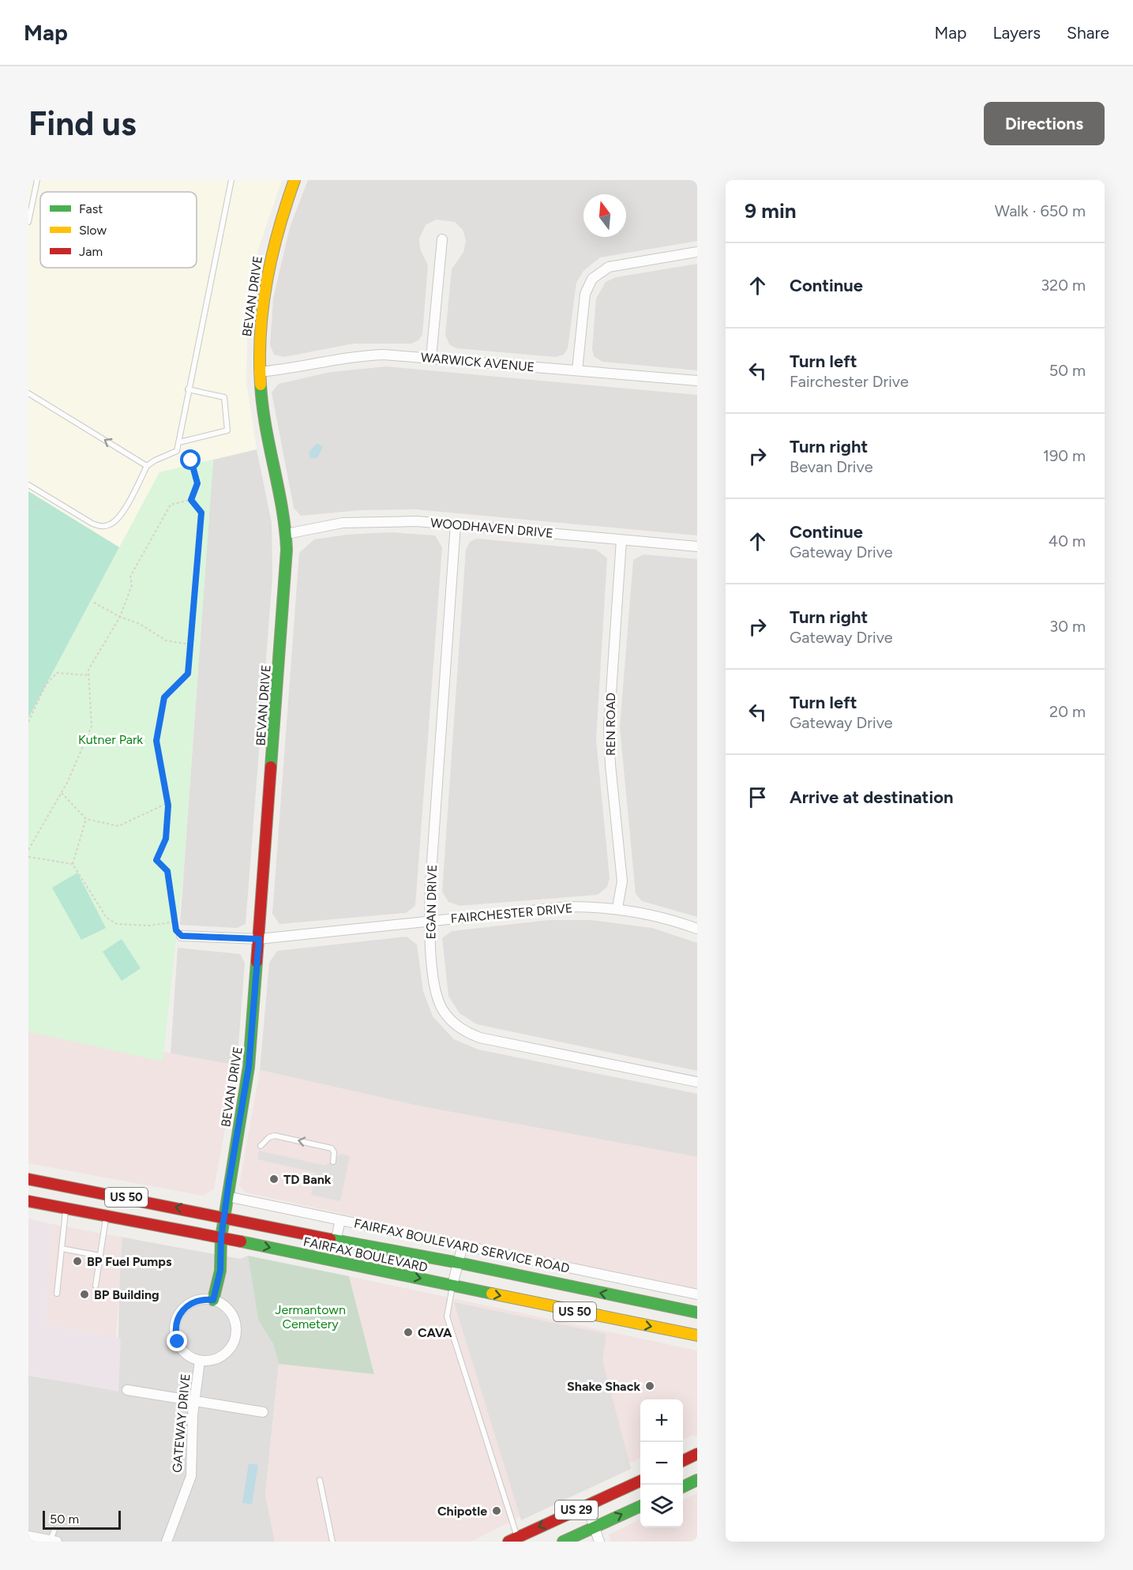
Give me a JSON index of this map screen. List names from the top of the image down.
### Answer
{
  "streets": {
    "main road": [
      "BEVAN DRIVE",
      "US 50",
      "FAIRFAX BOULEVARD",
      "US 29"
    ],
    "street": [
      "WARWICK AVENUE",
      "WOODHAVEN DRIVE",
      "REN ROAD",
      "EGAN DRIVE",
      "FAIRCHESTER DRIVE",
      "FAIRFAX BOULEVARD SERVICE ROAD",
      "GATEWAY DRIVE"
    ]
  },
  "crossings": [
    ["BEVAN DRIVE", "WARWICK AVENUE"],
    ["BEVAN DRIVE", "WOODHAVEN DRIVE"],
    ["BEVAN DRIVE", "FAIRCHESTER DRIVE"],
    ["BEVAN DRIVE", "FAIRFAX BOULEVARD SERVICE ROAD"],
    ["BEVAN DRIVE", "FAIRFAX BOULEVARD"],
    ["WOODHAVEN DRIVE", "REN ROAD"],
    ["WOODHAVEN DRIVE", "EGAN DRIVE"],
    ["REN ROAD", "FAIRCHESTER DRIVE"],
    ["EGAN DRIVE", "FAIRCHESTER DRIVE"]
  ],
  "parks": ["Kutner Park", "Jermantown Cemetery"],
  "places": [
    "TD Bank",
    "BP Fuel Pumps",
    "BP Building",
    "CAVA",
    "Shake Shack",
    "Chipotle"
  ],
  "legend": ["Fast", "Slow", "Jam"],
  "scale_bar": "50 m",
  "north": "top",
  "page": {
    "header": "Map",
    "nav": ["Map", "Layers", "Share"],
    "buttons": "Directions",
    "title": "Find us",
    "heading": ["9 min", "Walk · 650 m"],
    "list": [
      ["Continue", "320 m"],
      ["Turn left", "Fairchester Drive", "50 m"],
      ["Turn right", "Bevan Drive", "190 m"],
      ["Continue", "Gateway Drive", "40 m"],
      ["Turn right", "Gateway Drive", "30 m"],
      ["Turn left", "Gateway Drive", "20 m"],
      "Arrive at destination"
    ],
    "map_buttons": ["+", "−"],
    "scale": "50 m"
  }
}
